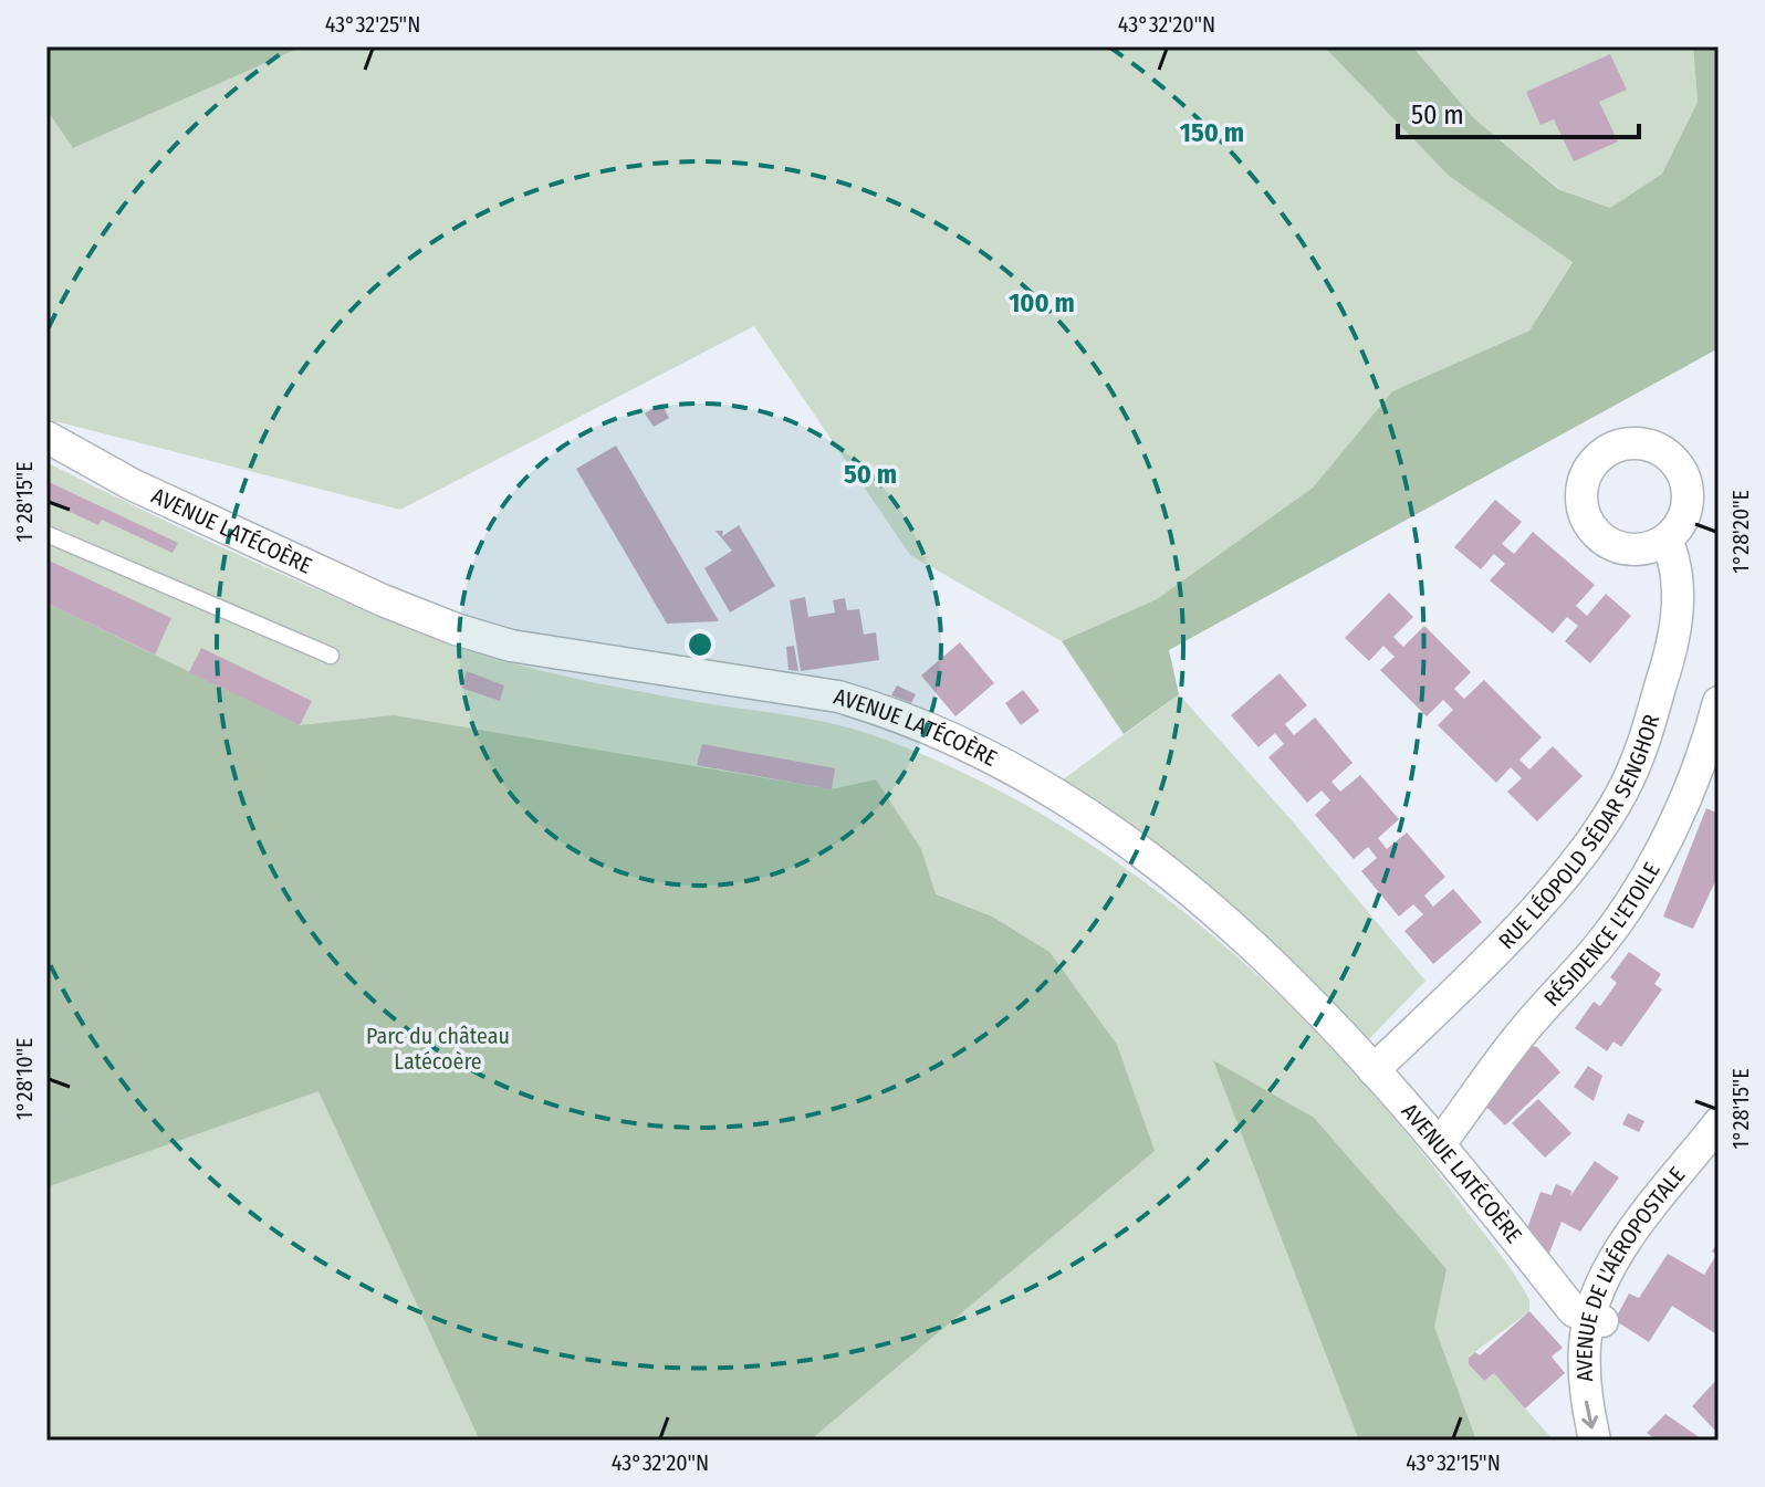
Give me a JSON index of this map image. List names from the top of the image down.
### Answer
{
  "streets": {
    "street": [
      "AVENUE LATÉCOÈRE",
      "RUE LÉOPOLD SÉDAR SENGHOR",
      "RÉSIDENCE L'ETOILE",
      "AVENUE DE L'AÉROPOSTALE"
    ]
  },
  "crossings": [
    ["AVENUE LATÉCOÈRE", "RUE LÉOPOLD SÉDAR SENGHOR"],
    ["AVENUE LATÉCOÈRE", "RÉSIDENCE L'ETOILE"],
    ["AVENUE LATÉCOÈRE", "AVENUE DE L'AÉROPOSTALE"]
  ],
  "parks": ["Parc du château Latécoère"],
  "scale_bar": "50 m",
  "coordinates": [
    "43°32'25\"N",
    "43°32'20\"N",
    "1°28'15\"E",
    "1°28'20\"E",
    "1°28'10\"E",
    "43°32'15\"N"
  ],
  "rings": ["150 m", "100 m", "50 m"]
}
